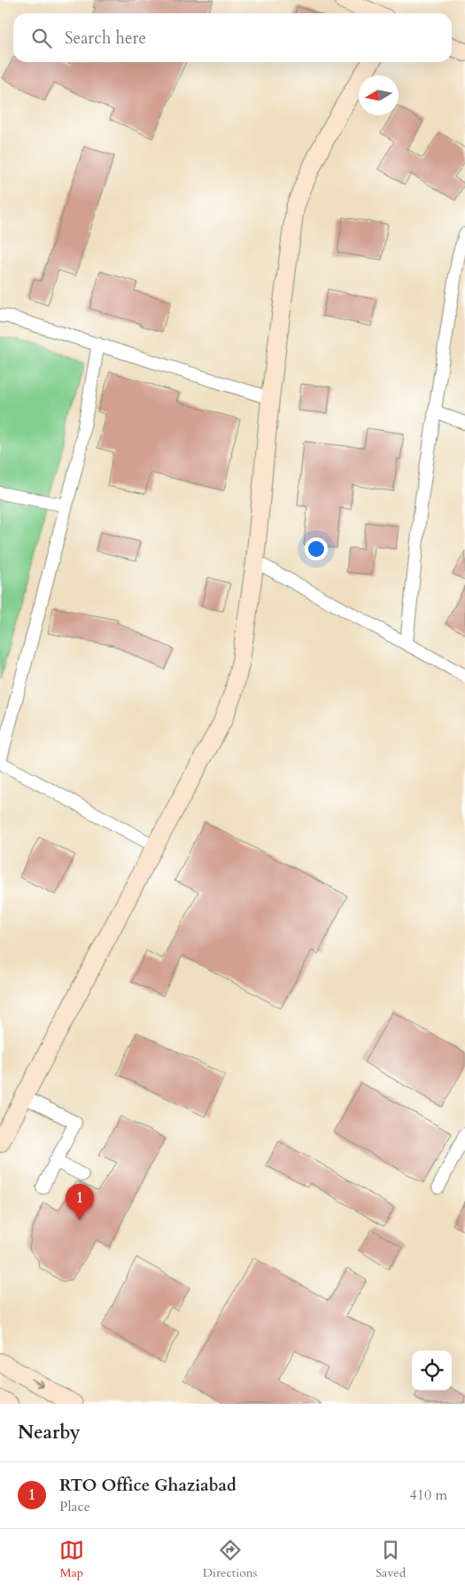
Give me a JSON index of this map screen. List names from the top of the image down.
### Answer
{
  "north": "left",
  "page": {
    "search": "Search here",
    "pins": "1",
    "heading": "Nearby",
    "list": [
      {
        "mark": "1",
        "name": "RTO Office Ghaziabad",
        "note": "Place",
        "value": "410 m"
      }
    ],
    "nav": ["Map", "Directions", "Saved"]
  }
}
